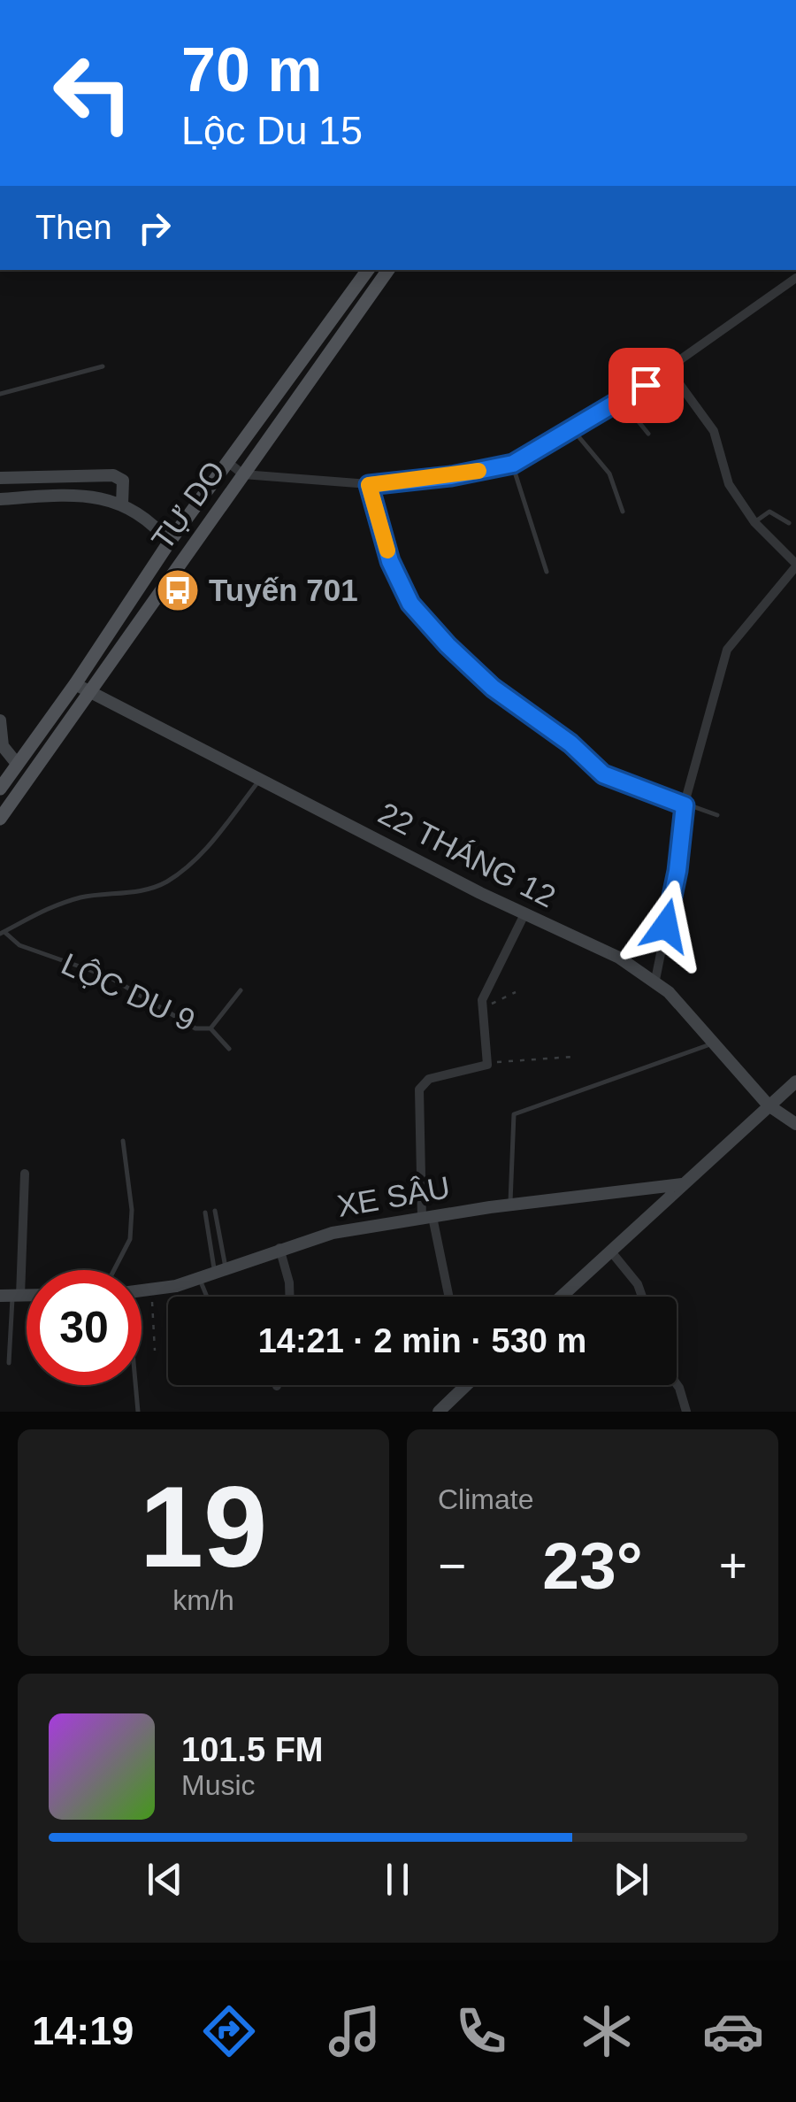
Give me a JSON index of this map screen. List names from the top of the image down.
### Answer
{
  "streets": {
    "main road": ["TỰ DO"],
    "street": ["22 THÁNG 12", "XE SÂU"],
    "lane": ["LỘC DU 9"]
  },
  "crossings": [
    ["TỰ DO", "22 THÁNG 12"]
  ],
  "places": {
    "bus stop": ["Tuyến 701"]
  },
  "page": {
    "turn": ["70 m", "Lộc Du 15"],
    "then": "Then",
    "limit": "30",
    "trip": "14:21 · 2 min · 530 m",
    "tile": [
      ["19", "km/h"],
      "Climate"
    ],
    "heat": ["−", "23°", "+"],
    "song": ["101.5 FM", "Music"],
    "tabs": "14:19"
  }
}
